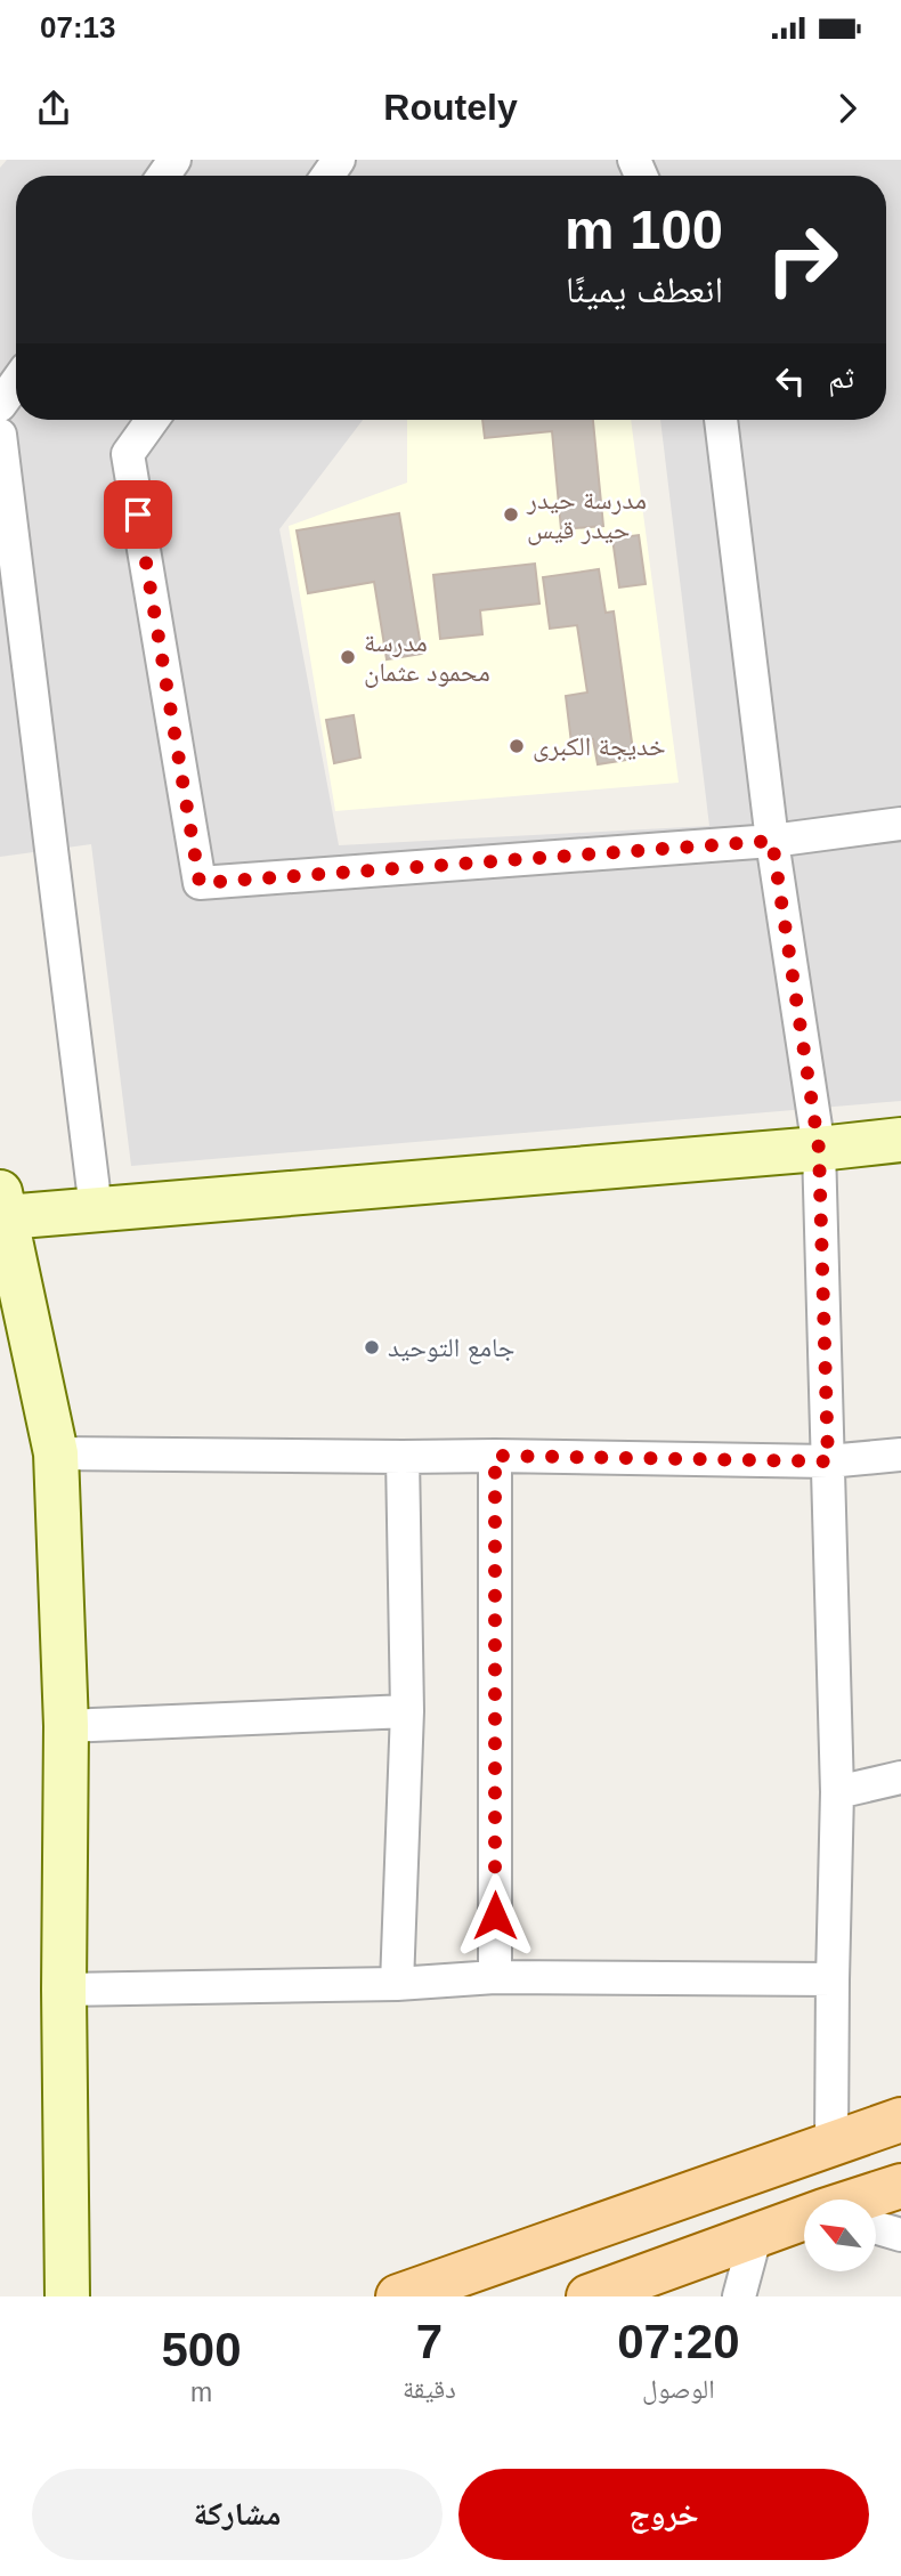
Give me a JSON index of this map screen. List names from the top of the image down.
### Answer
{
  "places": [
    "مدرسة حيدر حيدر قيس",
    "مدرسة محمود عثمان",
    "خديجة الكبرى",
    "جامع التوحيد"
  ],
  "north": "top left",
  "page": {
    "status": "07:13",
    "header": "Routely",
    "turn": ["100 m", "انعطف يمينًا"],
    "then": "ثم",
    "eta": [
      "07:20",
      "الوصول",
      "7",
      "دقيقة",
      "500",
      "m"
    ],
    "buttons": ["خروج", "مشاركة"]
  }
}
